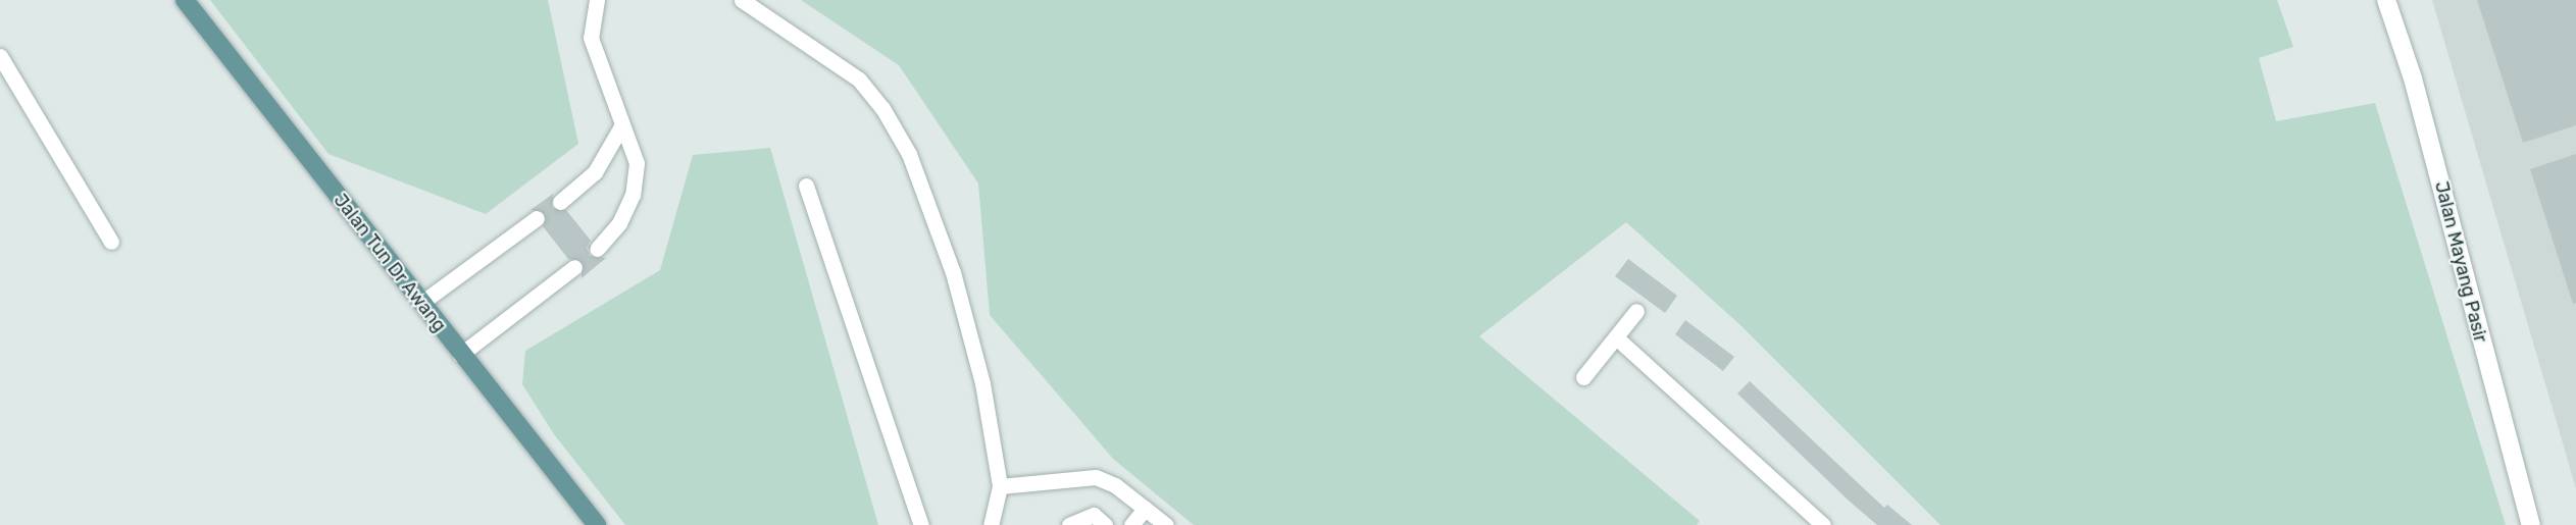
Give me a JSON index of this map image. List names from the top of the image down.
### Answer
{
  "streets": {
    "main road": ["Jalan Tun Dr Awang"],
    "street": ["Jalan Mayang Pasir"]
  }
}
